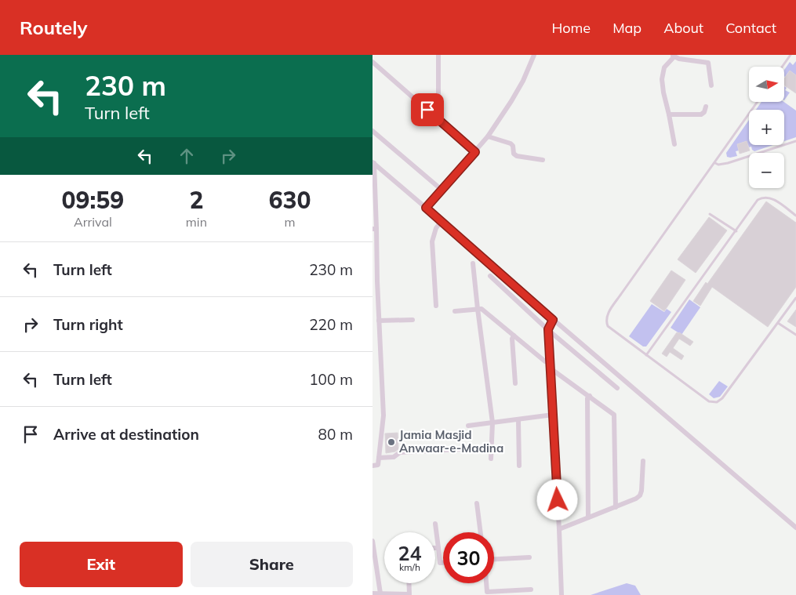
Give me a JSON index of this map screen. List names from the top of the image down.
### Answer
{
  "places": ["Jamia Masjid Anwaar-e-Madina"],
  "north": "right",
  "page": {
    "header": "Routely",
    "nav": [
      "Home",
      "Map",
      "About",
      "Contact"
    ],
    "turn": ["230 m", "Turn left"],
    "map_buttons": ["+", "−"],
    "eta": [
      "09:59",
      "Arrival",
      "2",
      "min",
      "630",
      "m"
    ],
    "list": [
      {
        "name": "Turn left",
        "value": "230 m"
      },
      {
        "name": "Turn right",
        "value": "220 m"
      },
      {
        "name": "Turn left",
        "value": "100 m"
      },
      {
        "name": "Arrive at destination",
        "value": "80 m"
      }
    ],
    "speed": "24 km/h",
    "limit": "30",
    "buttons": ["Exit", "Share"]
  }
}
